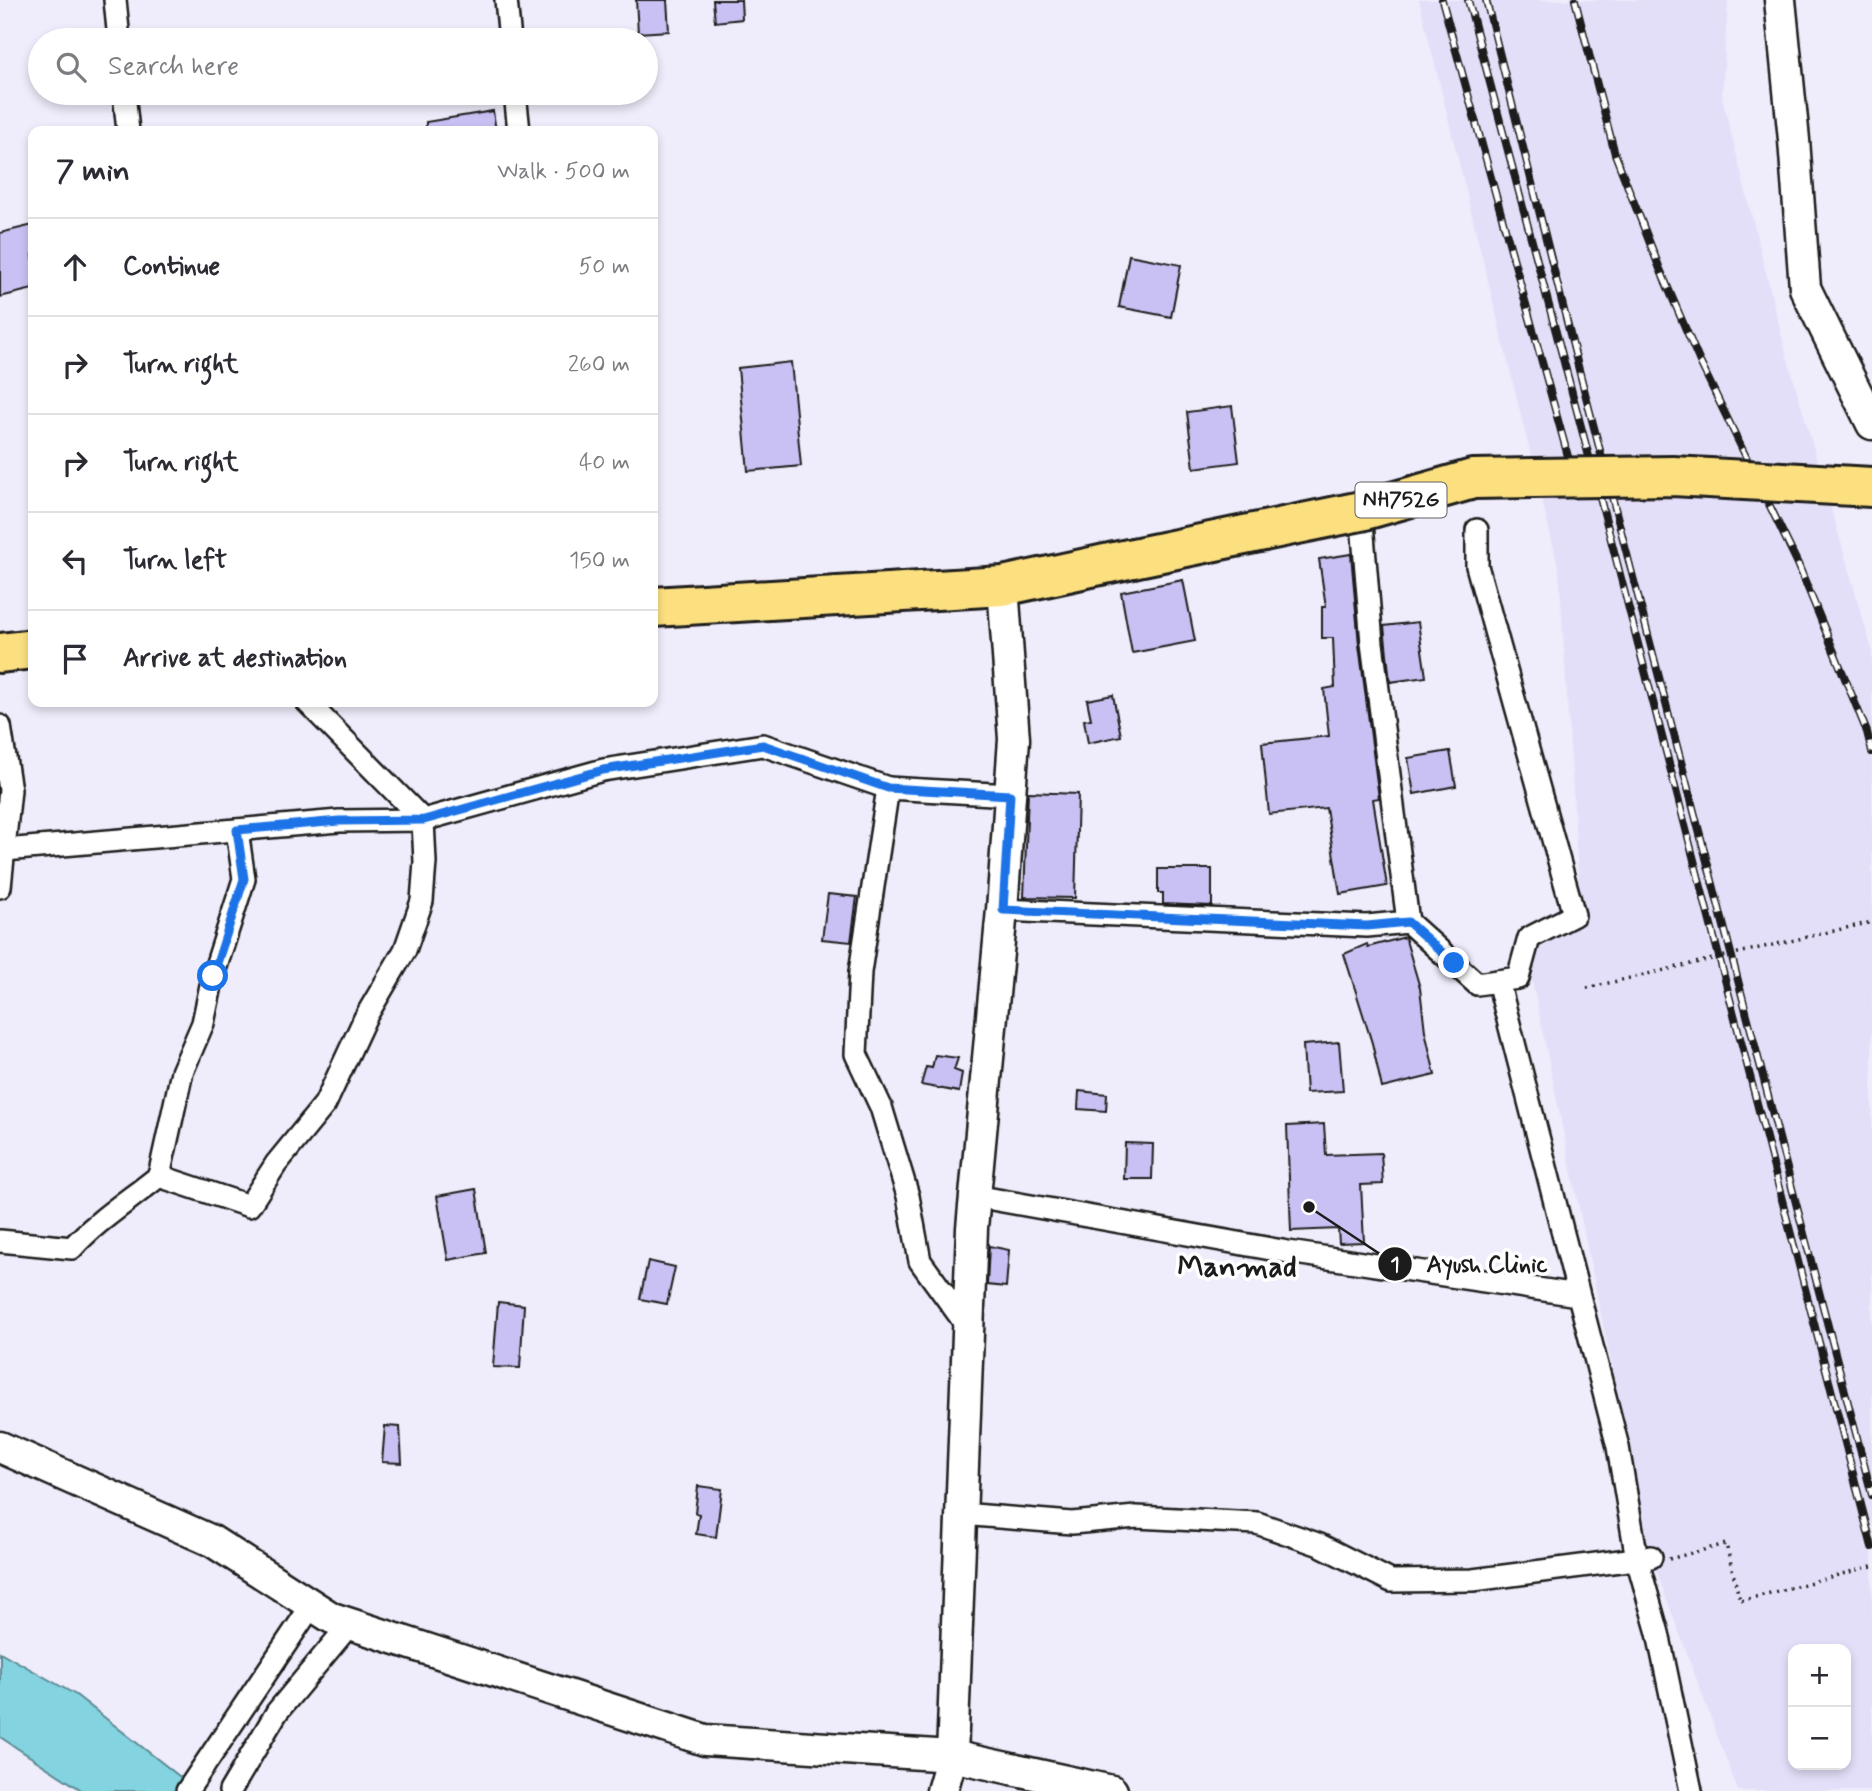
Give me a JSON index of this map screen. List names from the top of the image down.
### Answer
{
  "streets": {
    "highway": ["NH752G"]
  },
  "districts": ["Manmad"],
  "places": ["Ayush Clinic"],
  "page": {
    "search": "Search here",
    "heading": ["7 min", "Walk · 500 m"],
    "list": [
      ["Continue", "50 m"],
      ["Turn right", "260 m"],
      ["Turn right", "40 m"],
      ["Turn left", "150 m"],
      "Arrive at destination"
    ],
    "map_buttons": ["+", "−"]
  }
}
